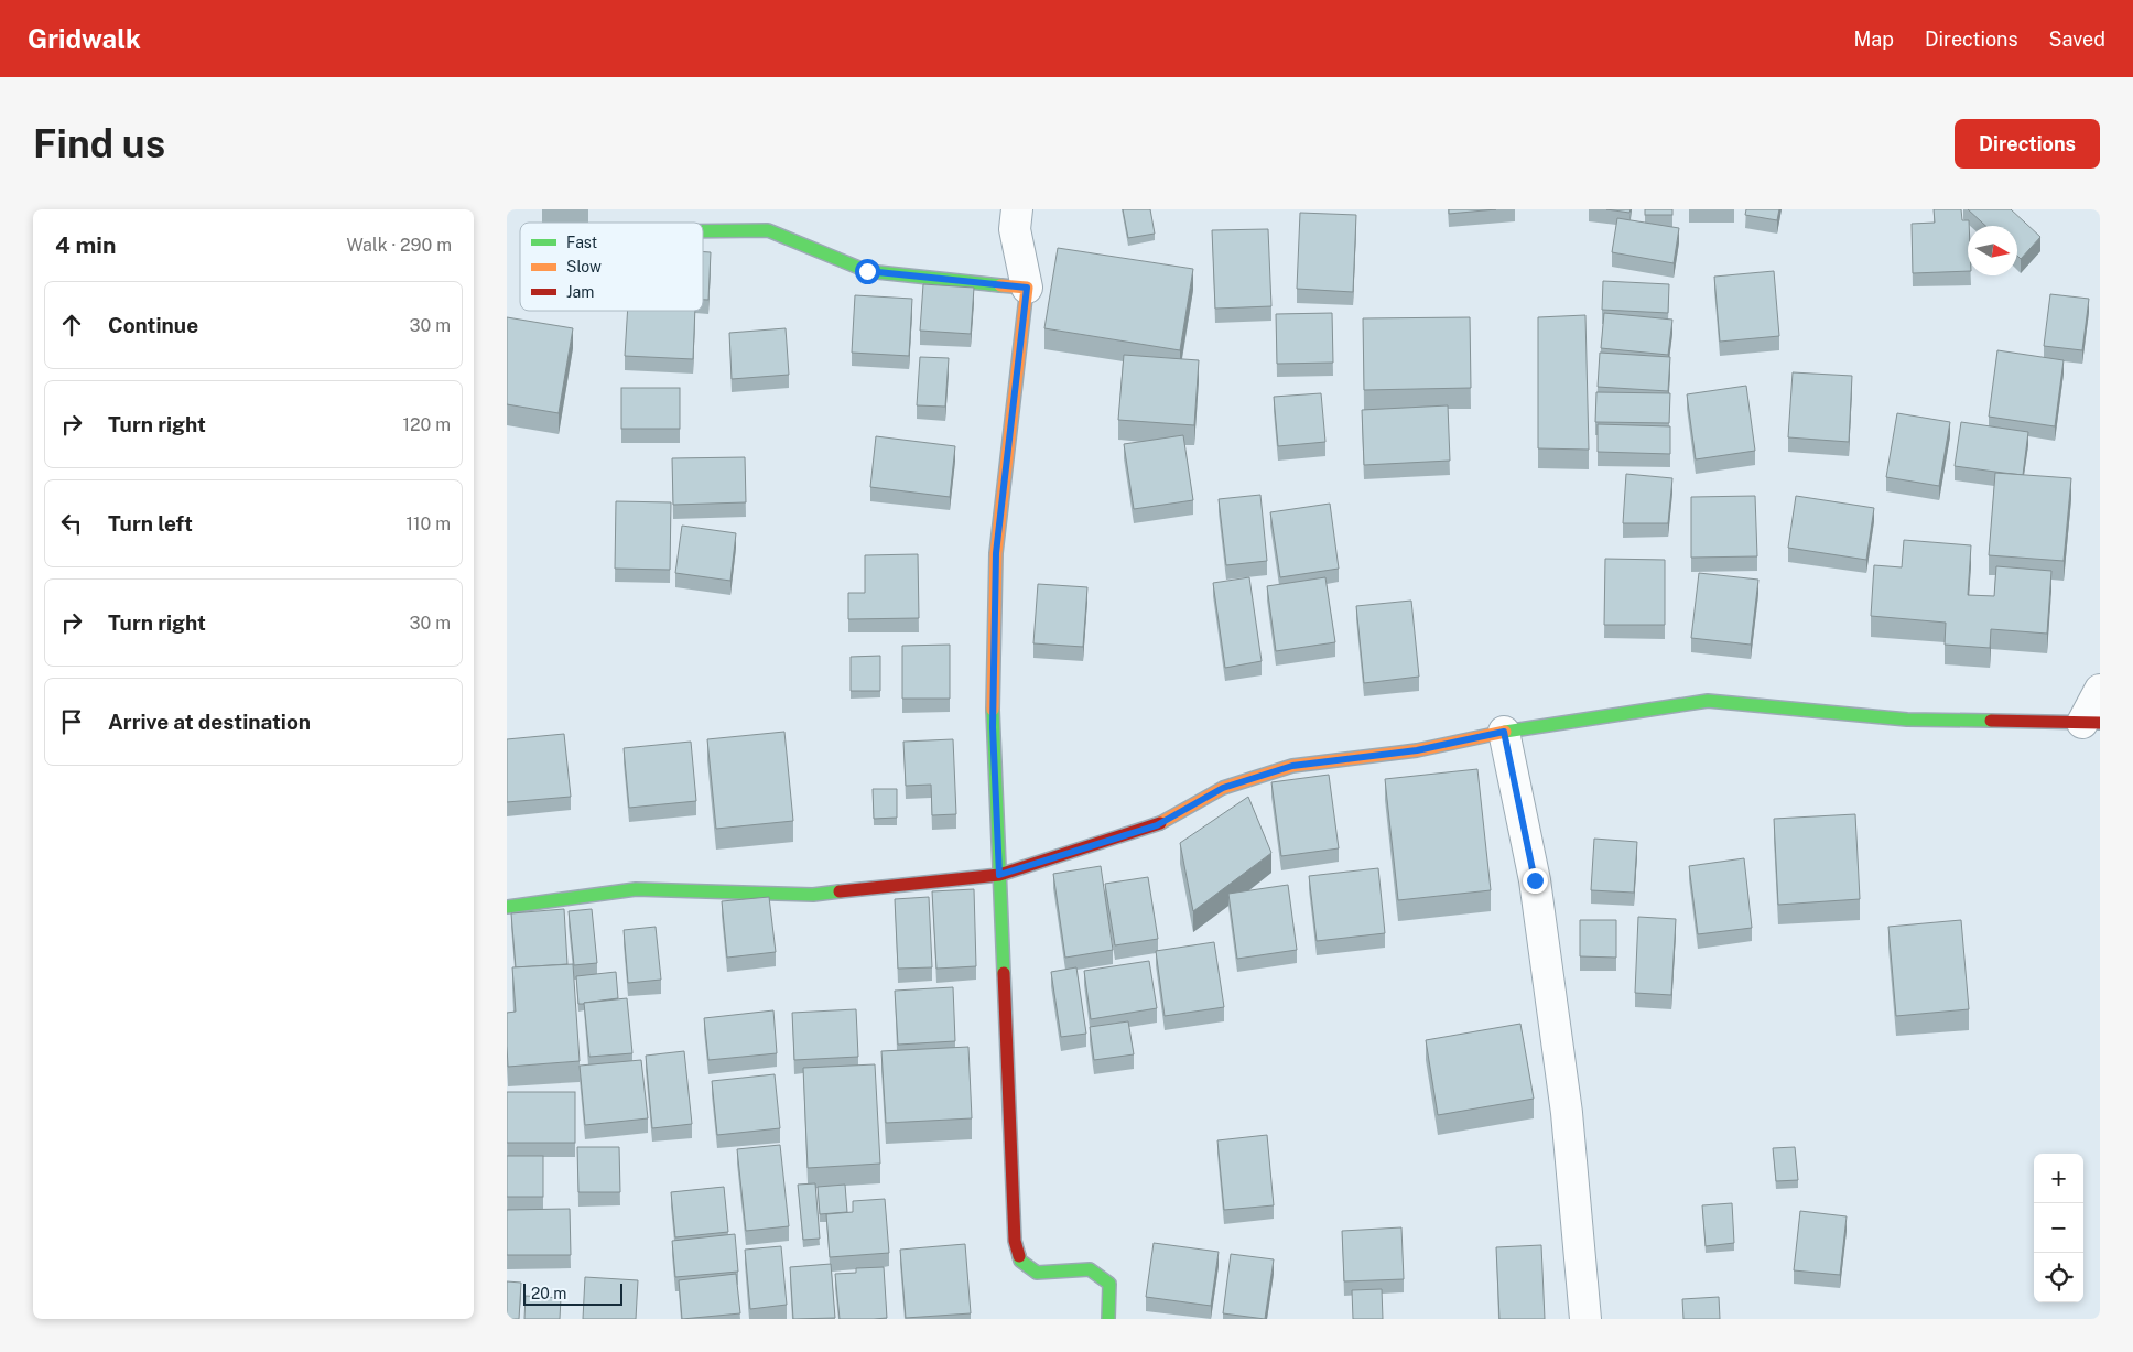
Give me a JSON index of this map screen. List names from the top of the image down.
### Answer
{
  "legend": ["Fast", "Slow", "Jam"],
  "scale_bar": "20 m",
  "north": "right",
  "page": {
    "header": "Gridwalk",
    "nav": ["Map", "Directions", "Saved"],
    "buttons": "Directions",
    "title": "Find us",
    "heading": ["4 min", "Walk · 290 m"],
    "list": [
      ["Continue", "30 m"],
      ["Turn right", "120 m"],
      ["Turn left", "110 m"],
      ["Turn right", "30 m"],
      "Arrive at destination"
    ],
    "map_buttons": ["+", "−"],
    "scale": "20 m"
  }
}
